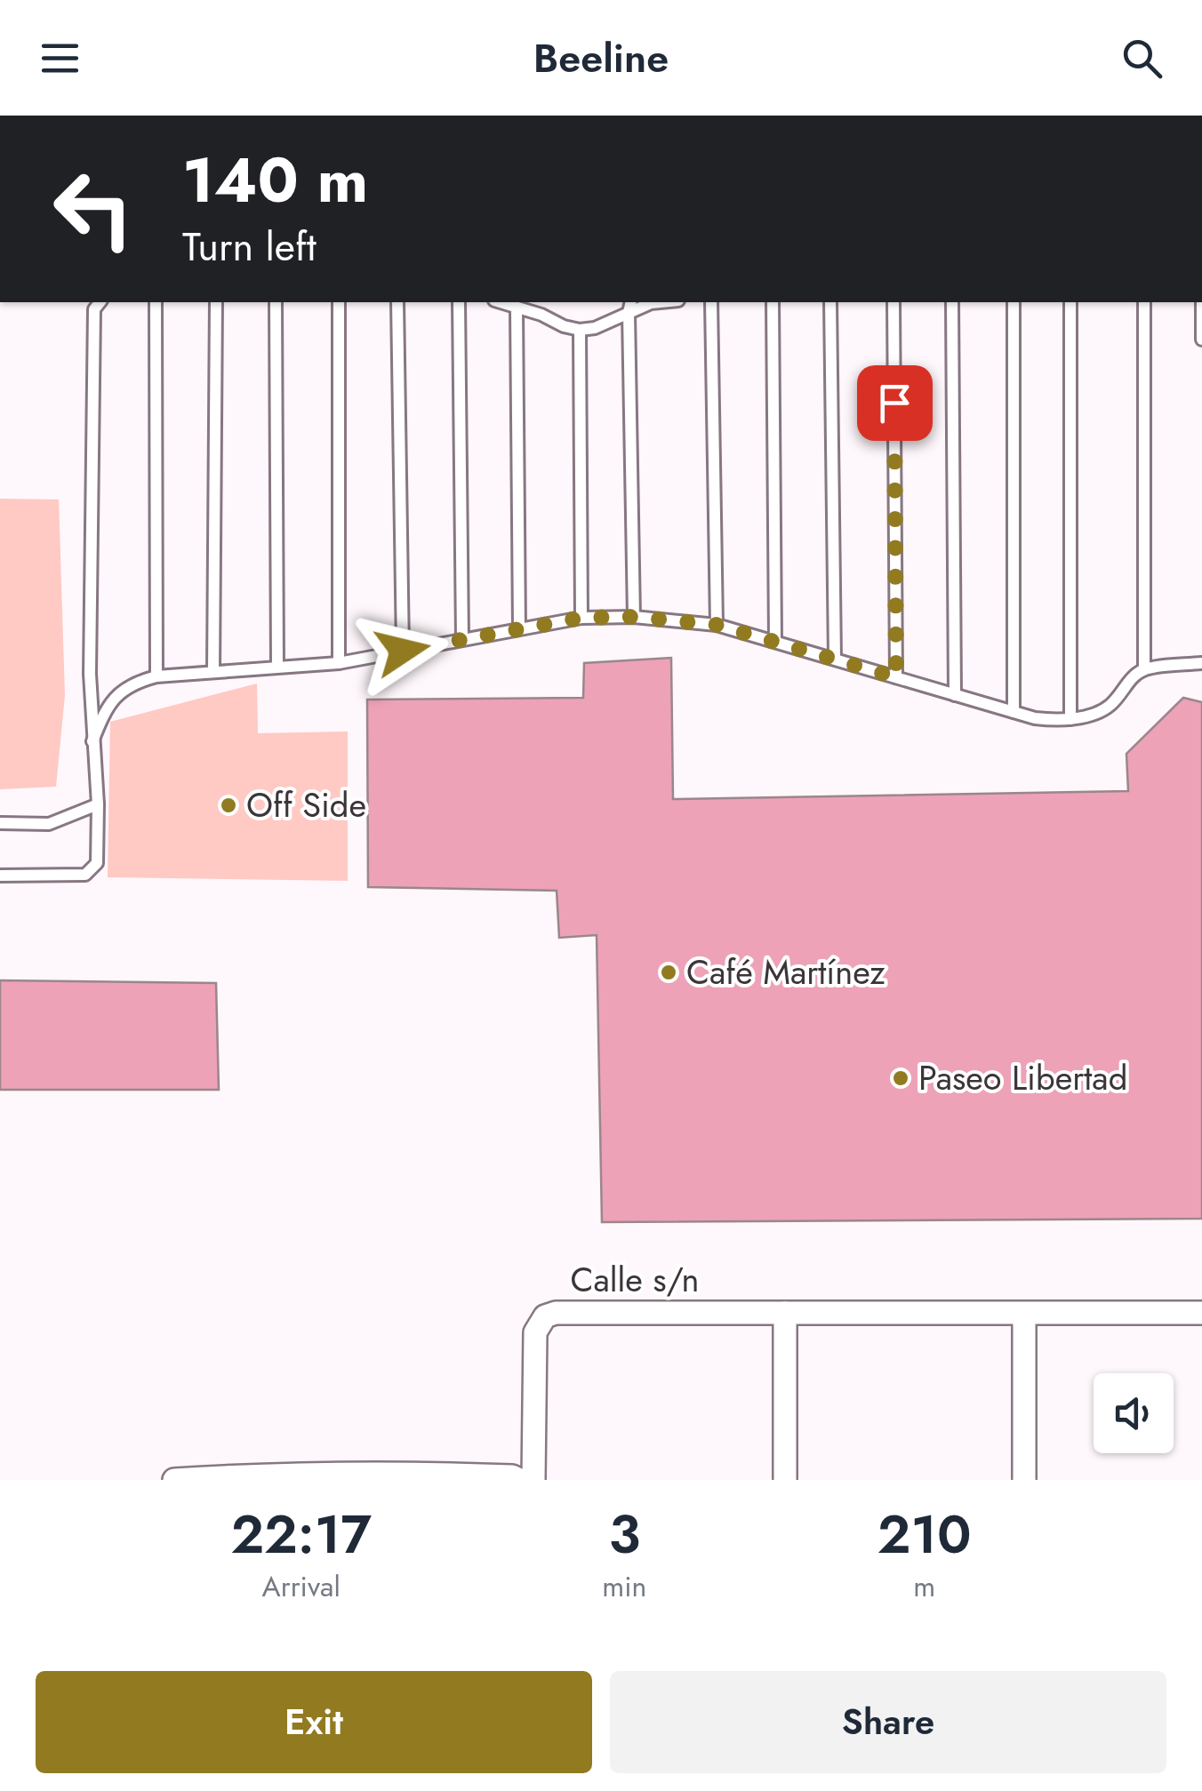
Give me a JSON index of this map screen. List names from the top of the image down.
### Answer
{
  "streets": {
    "street": ["Calle s/n"]
  },
  "places": ["Off Side", "Café Martínez", "Paseo Libertad"],
  "page": {
    "header": "Beeline",
    "turn": ["140 m", "Turn left"],
    "eta": [
      "22:17",
      "Arrival",
      "3",
      "min",
      "210",
      "m"
    ],
    "buttons": ["Exit", "Share"]
  }
}
